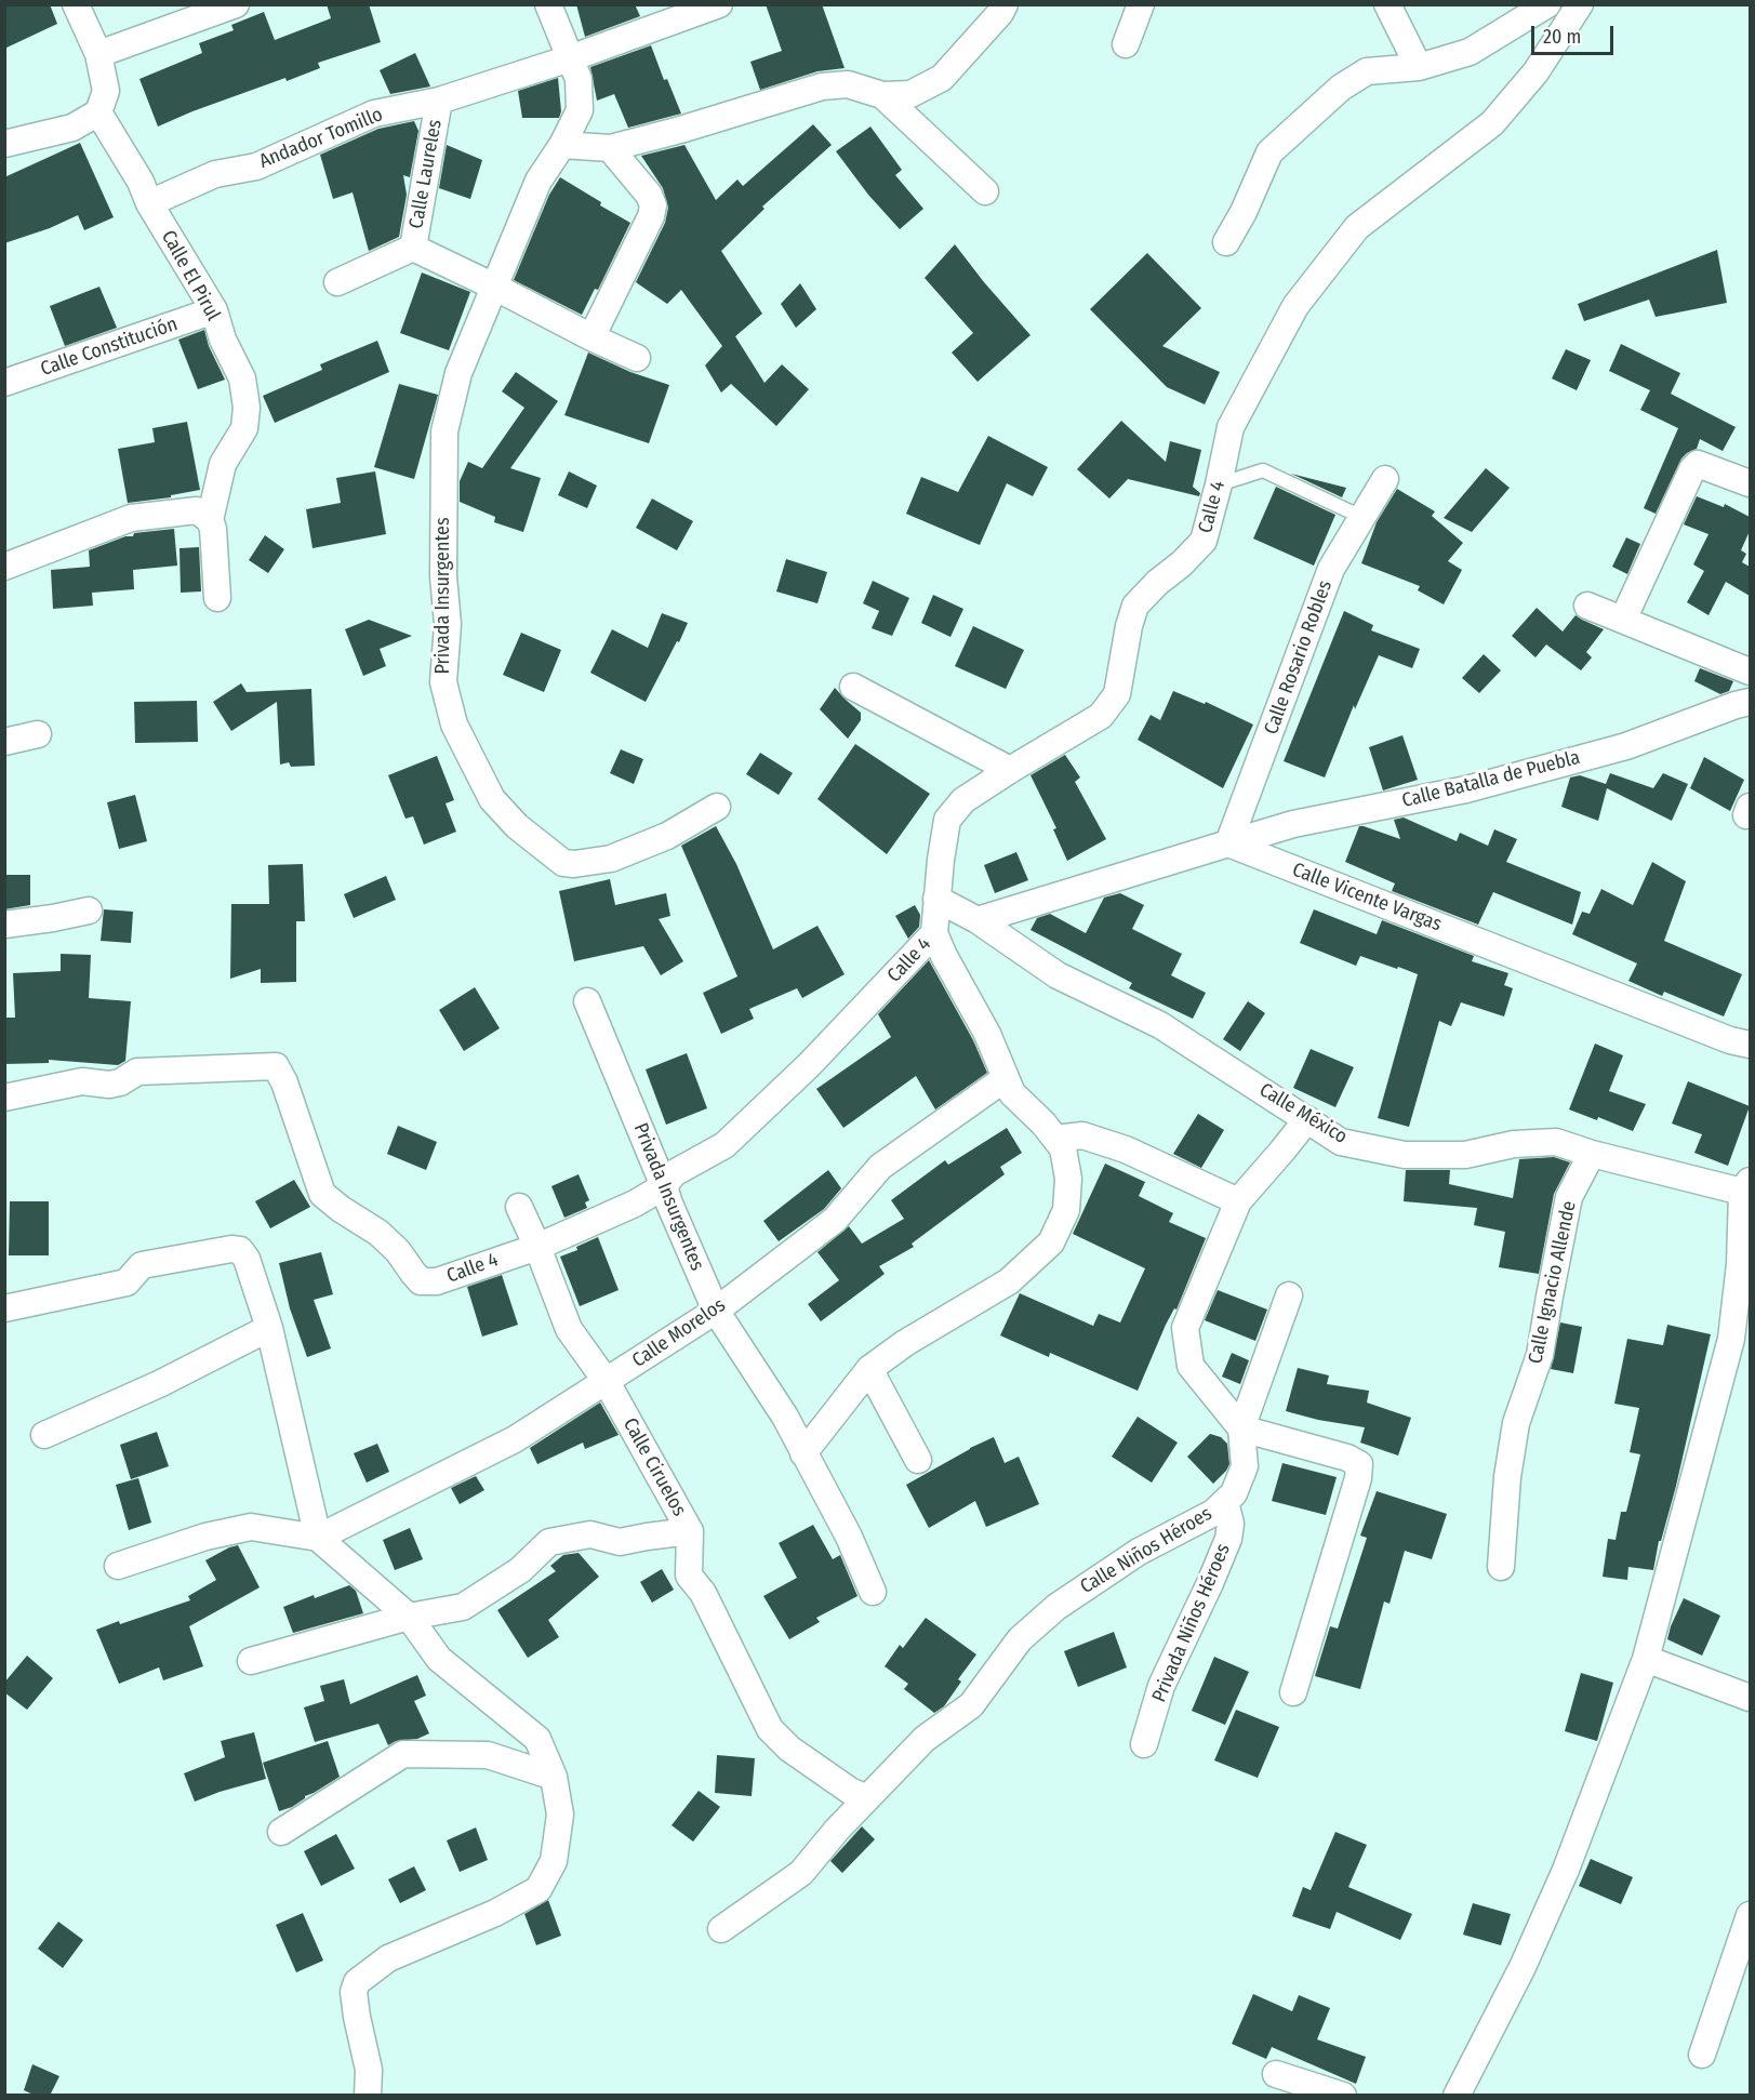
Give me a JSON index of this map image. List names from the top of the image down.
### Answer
{
  "streets": {
    "street": [
      "Andador Tomillo",
      "Calle Laureles",
      "Calle El Pirul",
      "Calle Constitución",
      "Calle 4",
      "Privada Insurgentes",
      "Calle Rosario Robles",
      "Calle Batalla de Puebla",
      "Calle Vicente Vargas",
      "Calle México",
      "Calle Ignacio Allende",
      "Calle Morelos",
      "Calle Ciruelos",
      "Calle Niños Héroes",
      "Privada Niños Héroes"
    ]
  },
  "crossings": [
    ["Andador Tomillo", "Calle Laureles"],
    ["Andador Tomillo", "Calle El Pirul"],
    ["Andador Tomillo", "Privada Insurgentes"],
    ["Calle El Pirul", "Calle Constitución"],
    ["Calle 4", "Privada Insurgentes"],
    ["Calle 4", "Calle México"],
    ["Calle 4", "Calle Ciruelos"],
    ["Privada Insurgentes", "Calle Morelos"],
    ["Calle Rosario Robles", "Calle Batalla de Puebla"],
    ["Calle Rosario Robles", "Calle Vicente Vargas"],
    ["Calle Batalla de Puebla", "Calle Vicente Vargas"],
    ["Calle México", "Calle Ignacio Allende"],
    ["Calle Morelos", "Calle Ciruelos"],
    ["Calle Ciruelos", "Calle Niños Héroes"],
    ["Calle Niños Héroes", "Privada Niños Héroes"]
  ],
  "scale_bar": "20 m"
}
